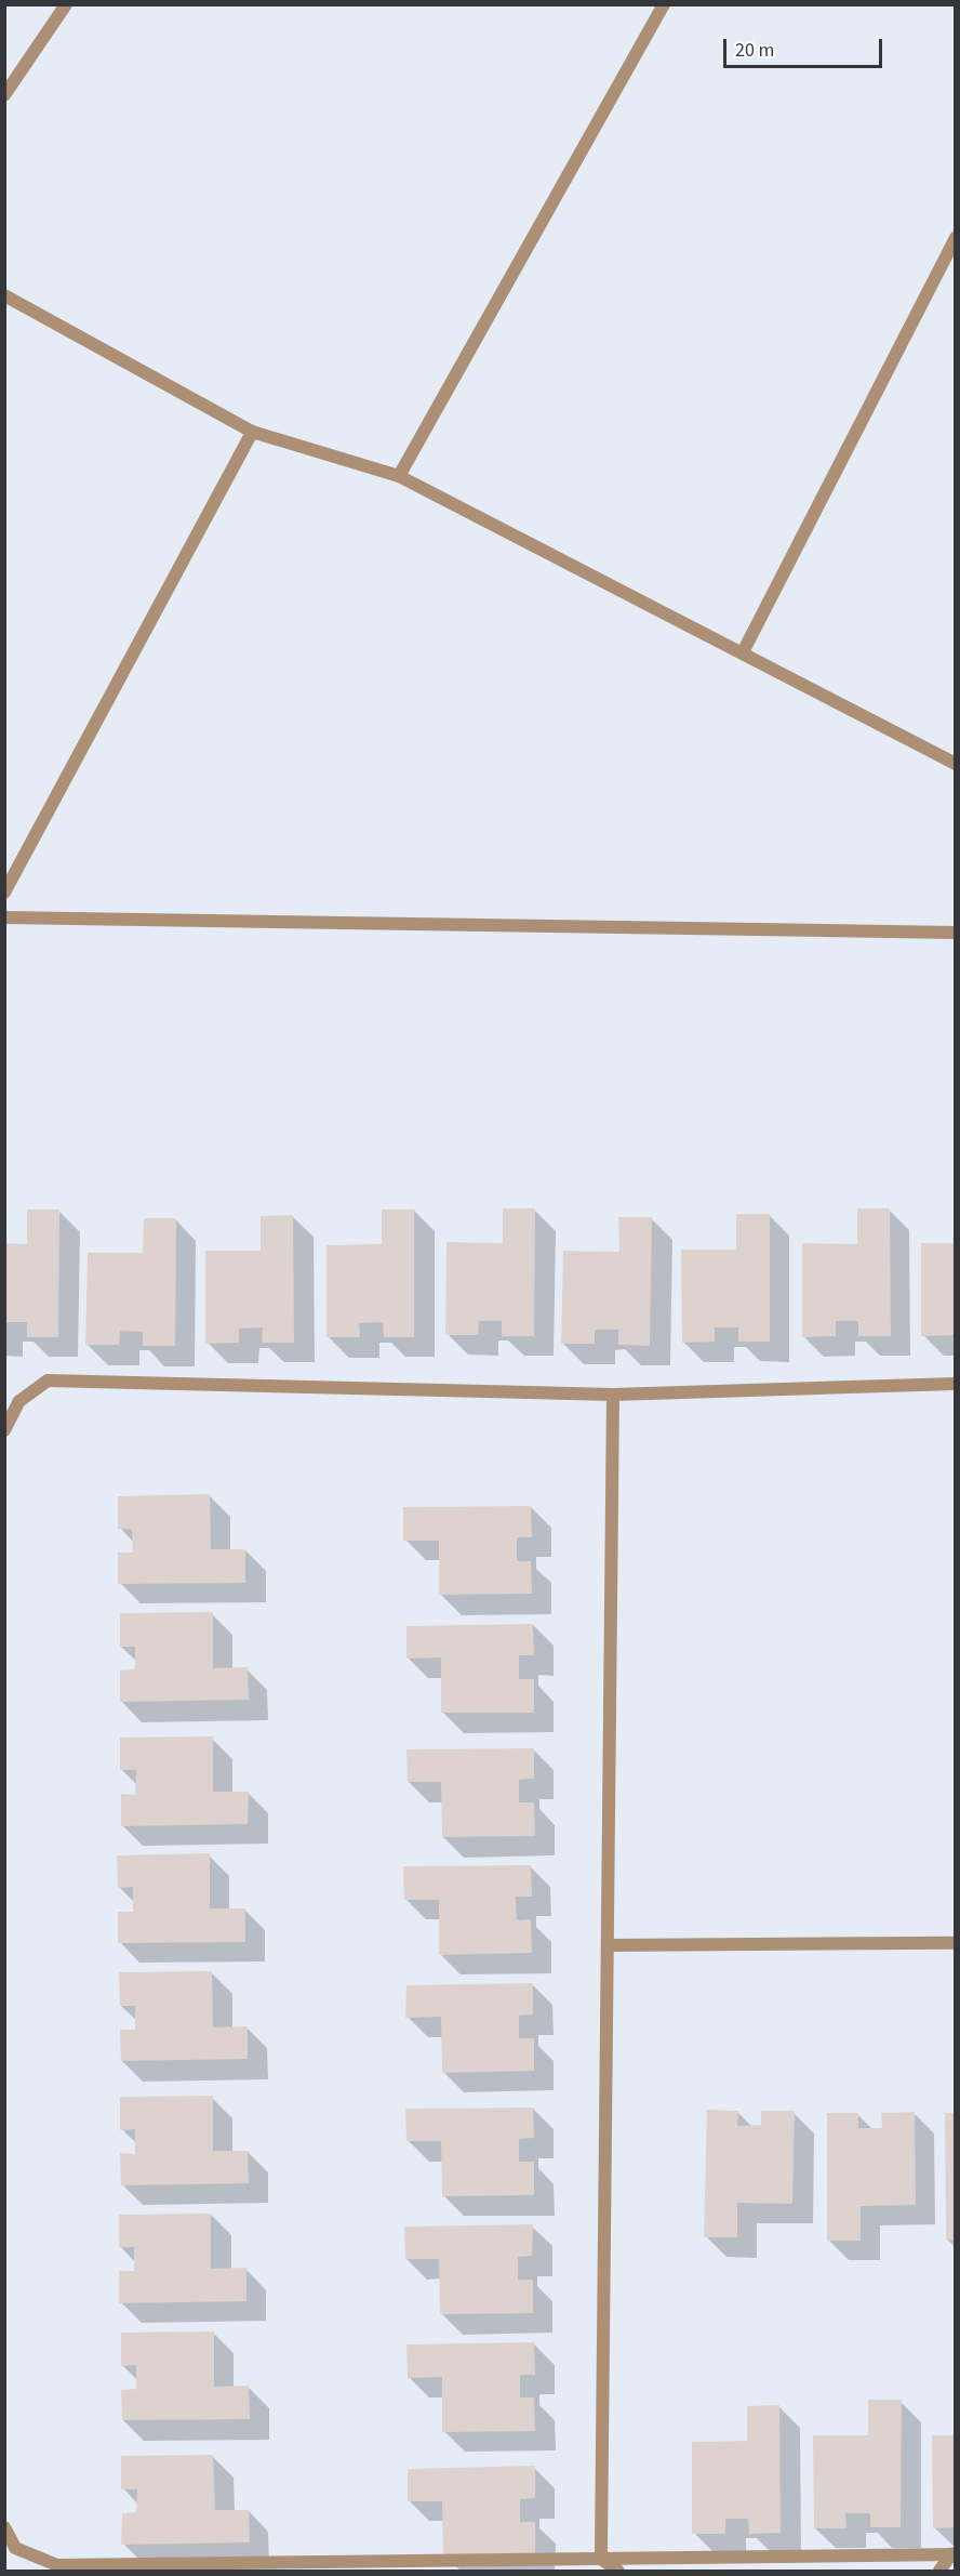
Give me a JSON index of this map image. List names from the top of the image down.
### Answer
{
  "scale_bar": "20 m"
}
